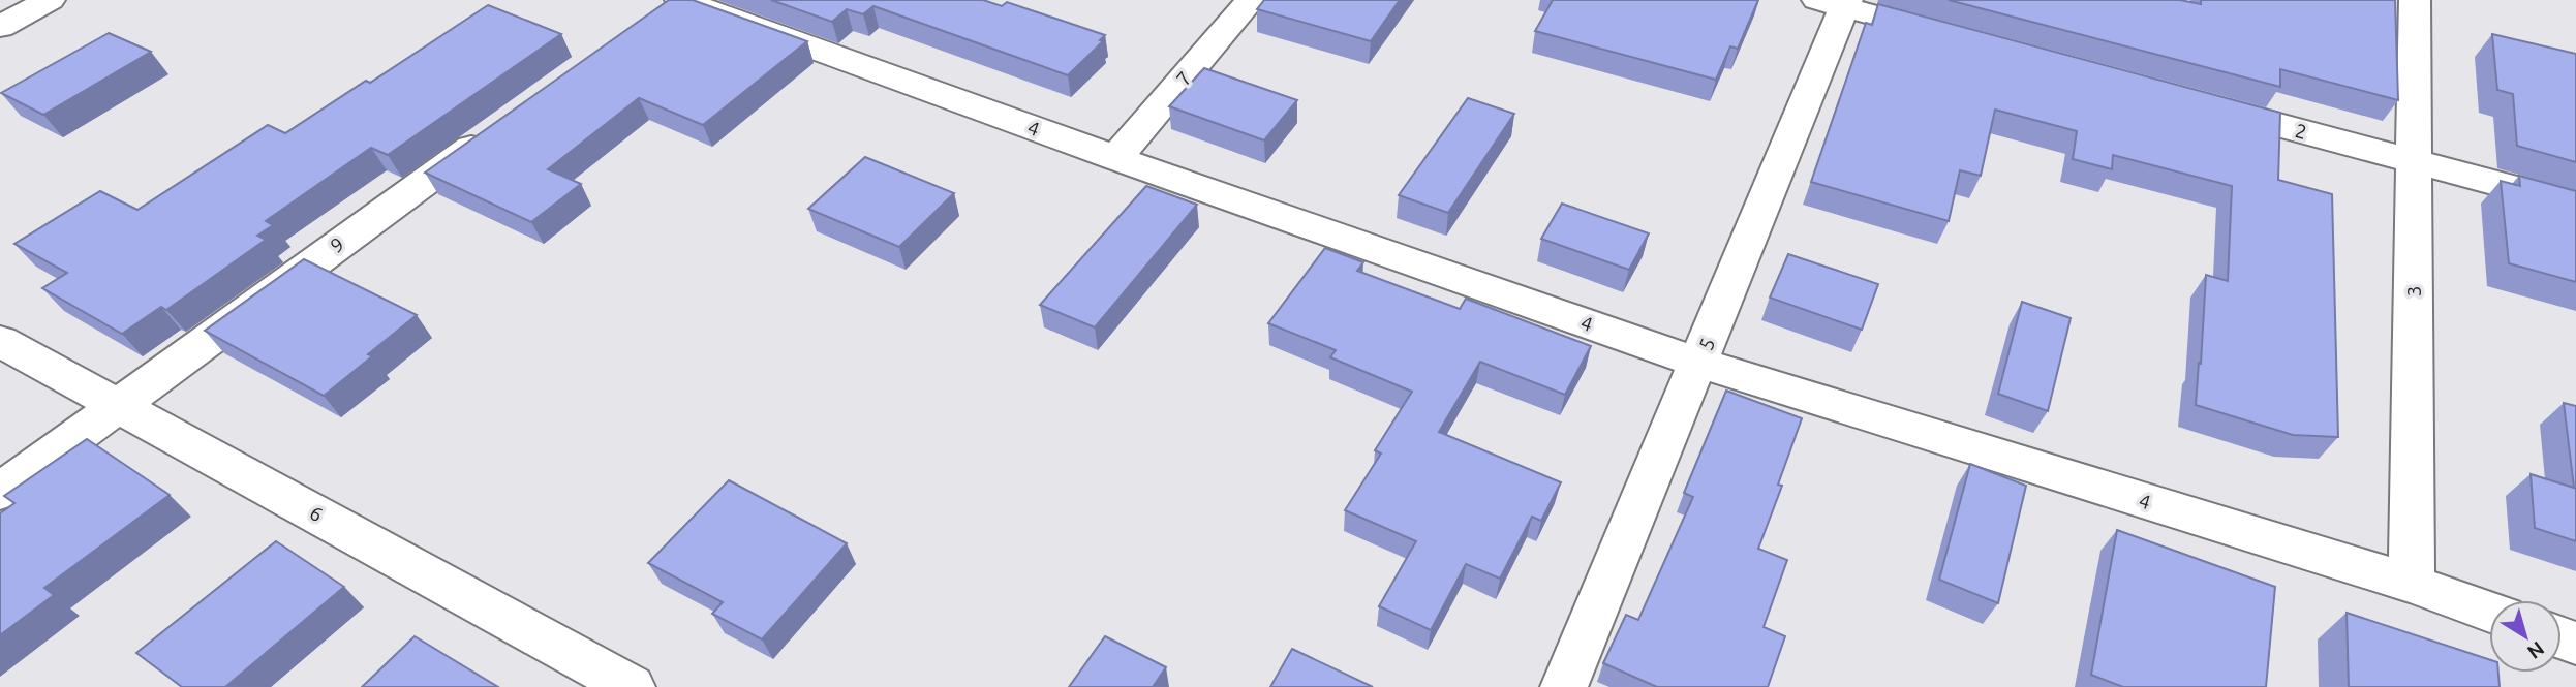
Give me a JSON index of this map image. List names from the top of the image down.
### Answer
{
  "streets": {
    "street": [
      "7",
      "4",
      "2",
      "9",
      "3",
      "5",
      "6"
    ]
  },
  "crossings": [
    ["7", "4"],
    ["4", "3"],
    ["4", "5"],
    ["2", "3"],
    ["9", "6"]
  ],
  "north": "bottom right"
}
